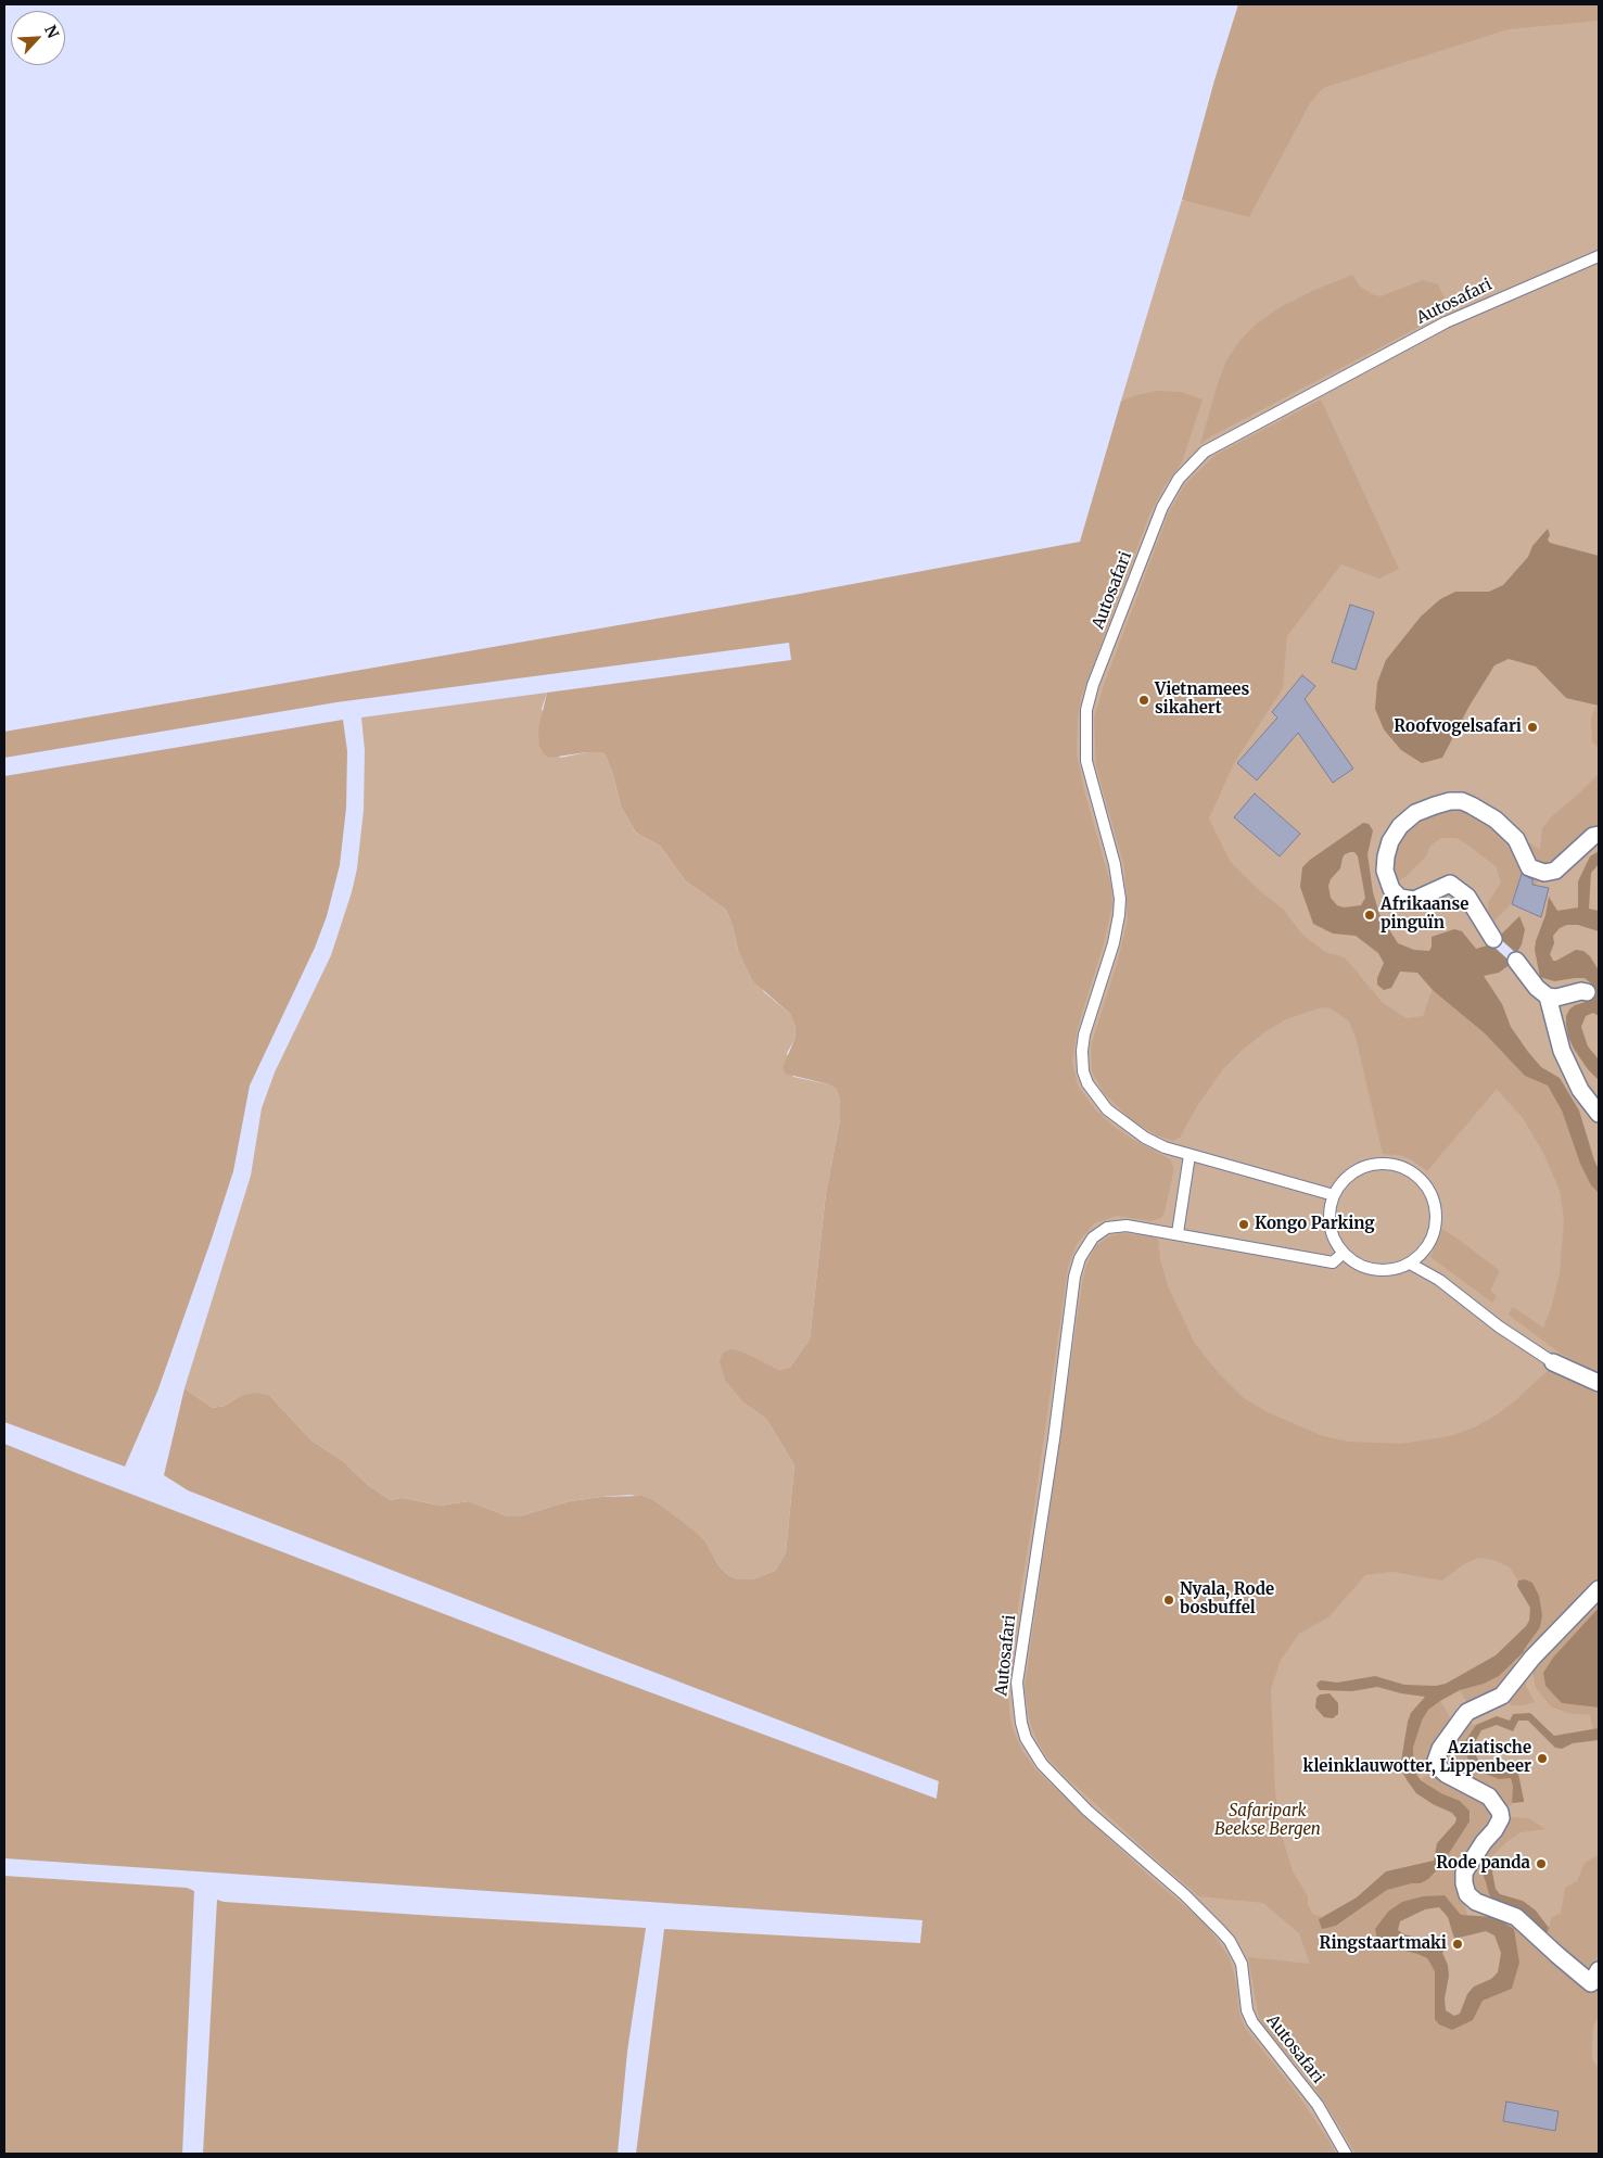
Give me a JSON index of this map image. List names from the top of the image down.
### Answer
{
  "streets": {
    "lane": ["Autosafari"]
  },
  "parks": ["Safaripark Beekse Bergen"],
  "places": [
    "Vietnamees sikahert",
    "Roofvogelsafari",
    "Afrikaanse pinguïn",
    "Kongo Parking",
    "Nyala, Rode bosbuffel",
    "Aziatische kleinklauwotter, Lippenbeer",
    "Rode panda",
    "Ringstaartmaki"
  ],
  "north": "top right"
}
